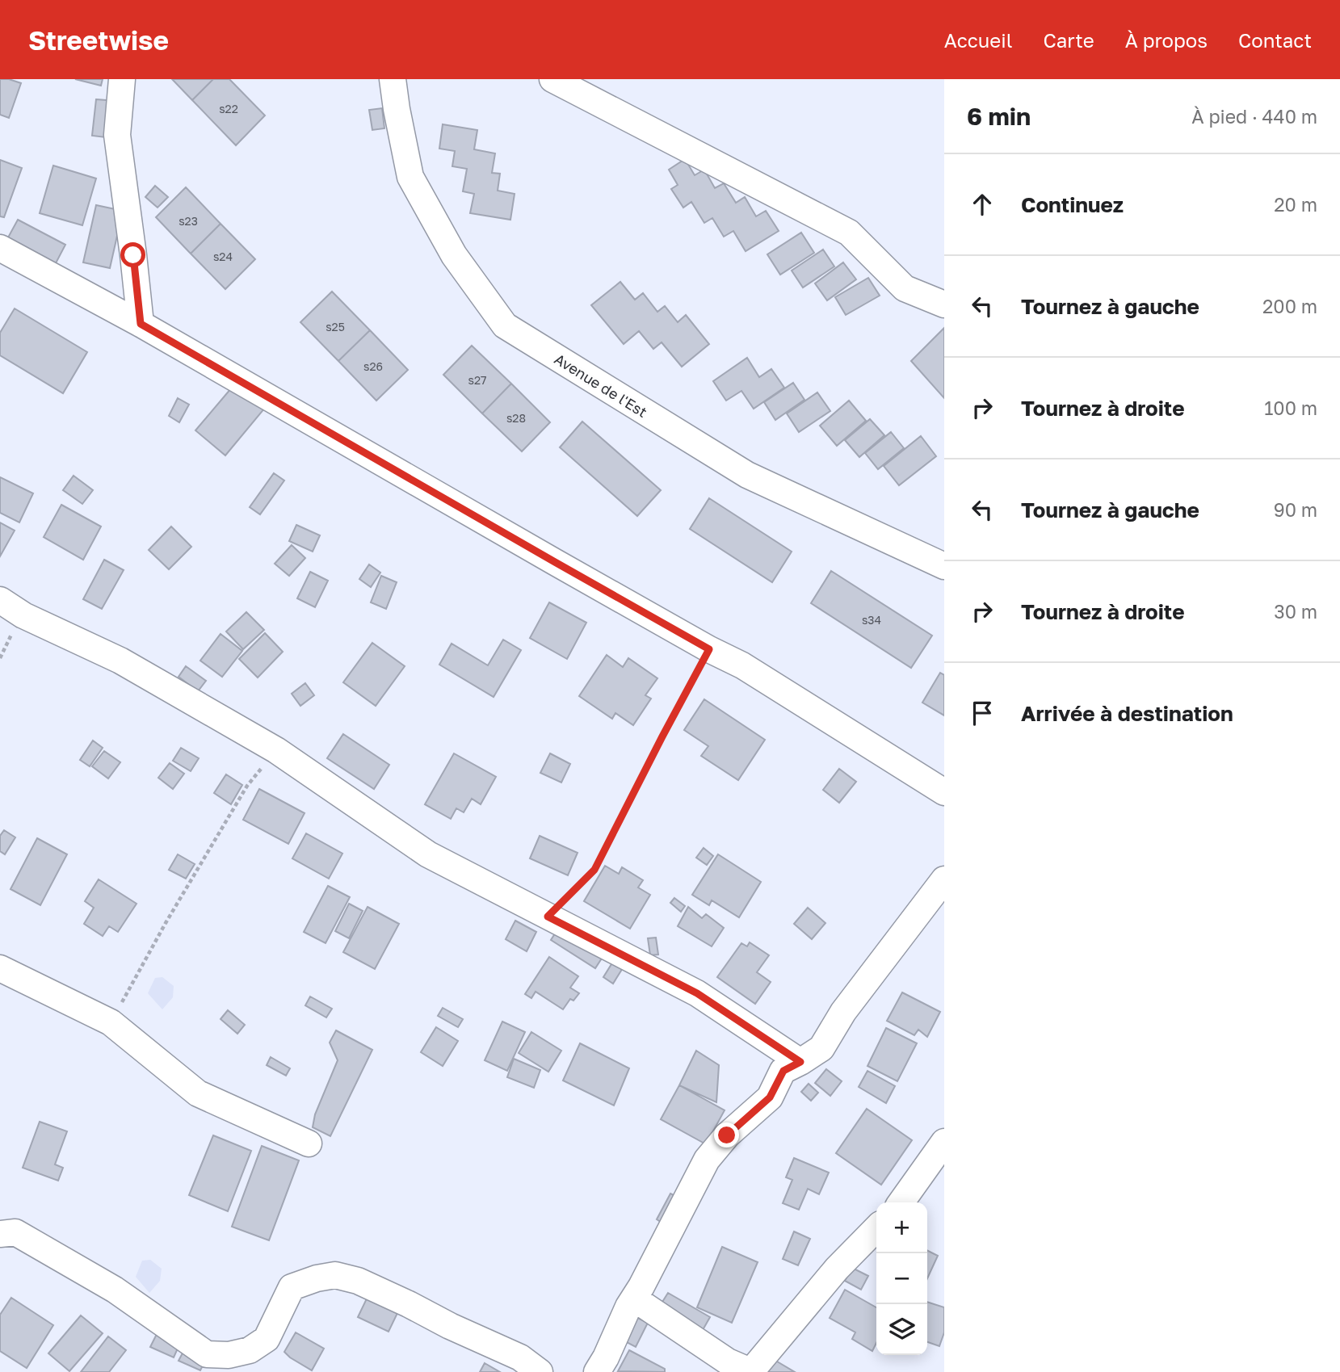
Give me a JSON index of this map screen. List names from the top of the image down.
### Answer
{
  "streets": {
    "street": ["Avenue de l'Est"]
  },
  "house_numbers": [
    "s22",
    "s23",
    "s24",
    "s25",
    "s26",
    "s27",
    "s28",
    "s34"
  ],
  "page": {
    "header": "Streetwise",
    "nav": [
      "Accueil",
      "Carte",
      "À propos",
      "Contact"
    ],
    "heading": ["6 min", "À pied · 440 m"],
    "list": [
      ["Continuez", "20 m"],
      ["Tournez à gauche", "200 m"],
      ["Tournez à droite", "100 m"],
      ["Tournez à gauche", "90 m"],
      ["Tournez à droite", "30 m"],
      "Arrivée à destination"
    ],
    "map_buttons": ["+", "−"]
  }
}
